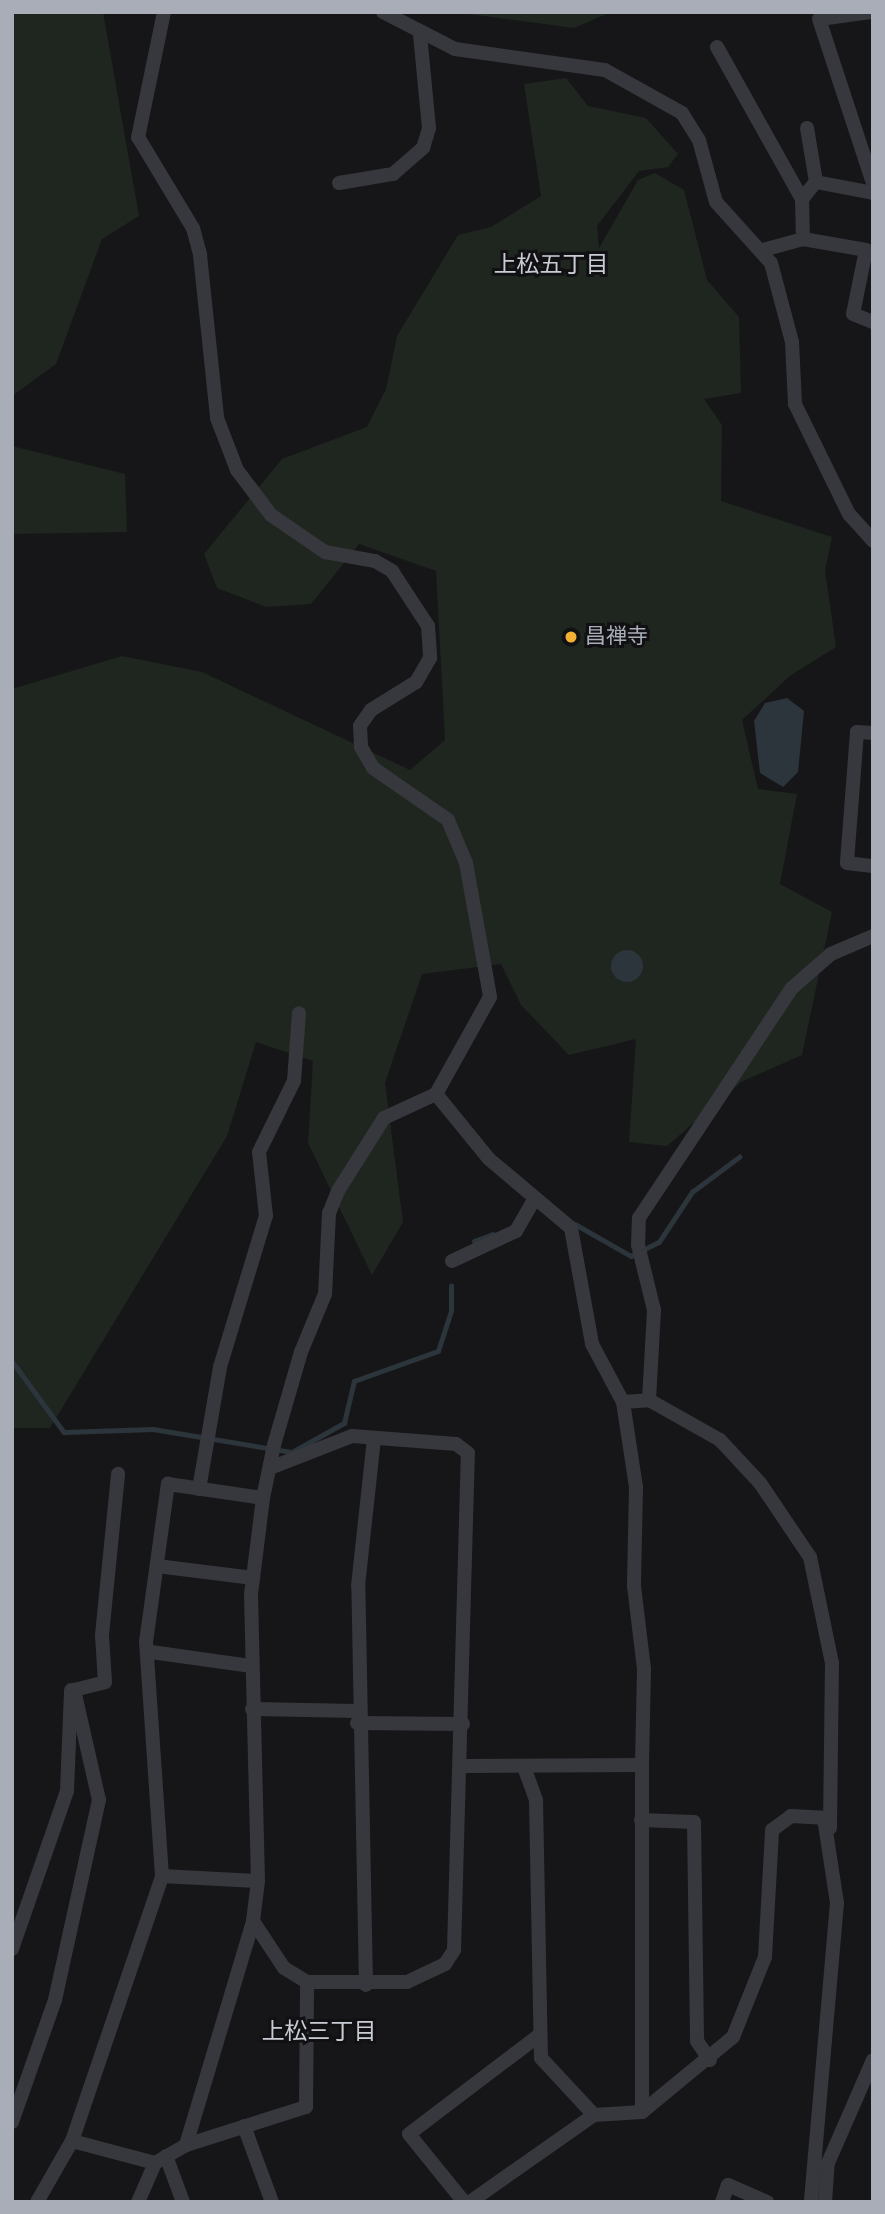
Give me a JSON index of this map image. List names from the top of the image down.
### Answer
{
  "districts": ["上松五丁目", "上松三丁目"],
  "places": ["昌禅寺"]
}
